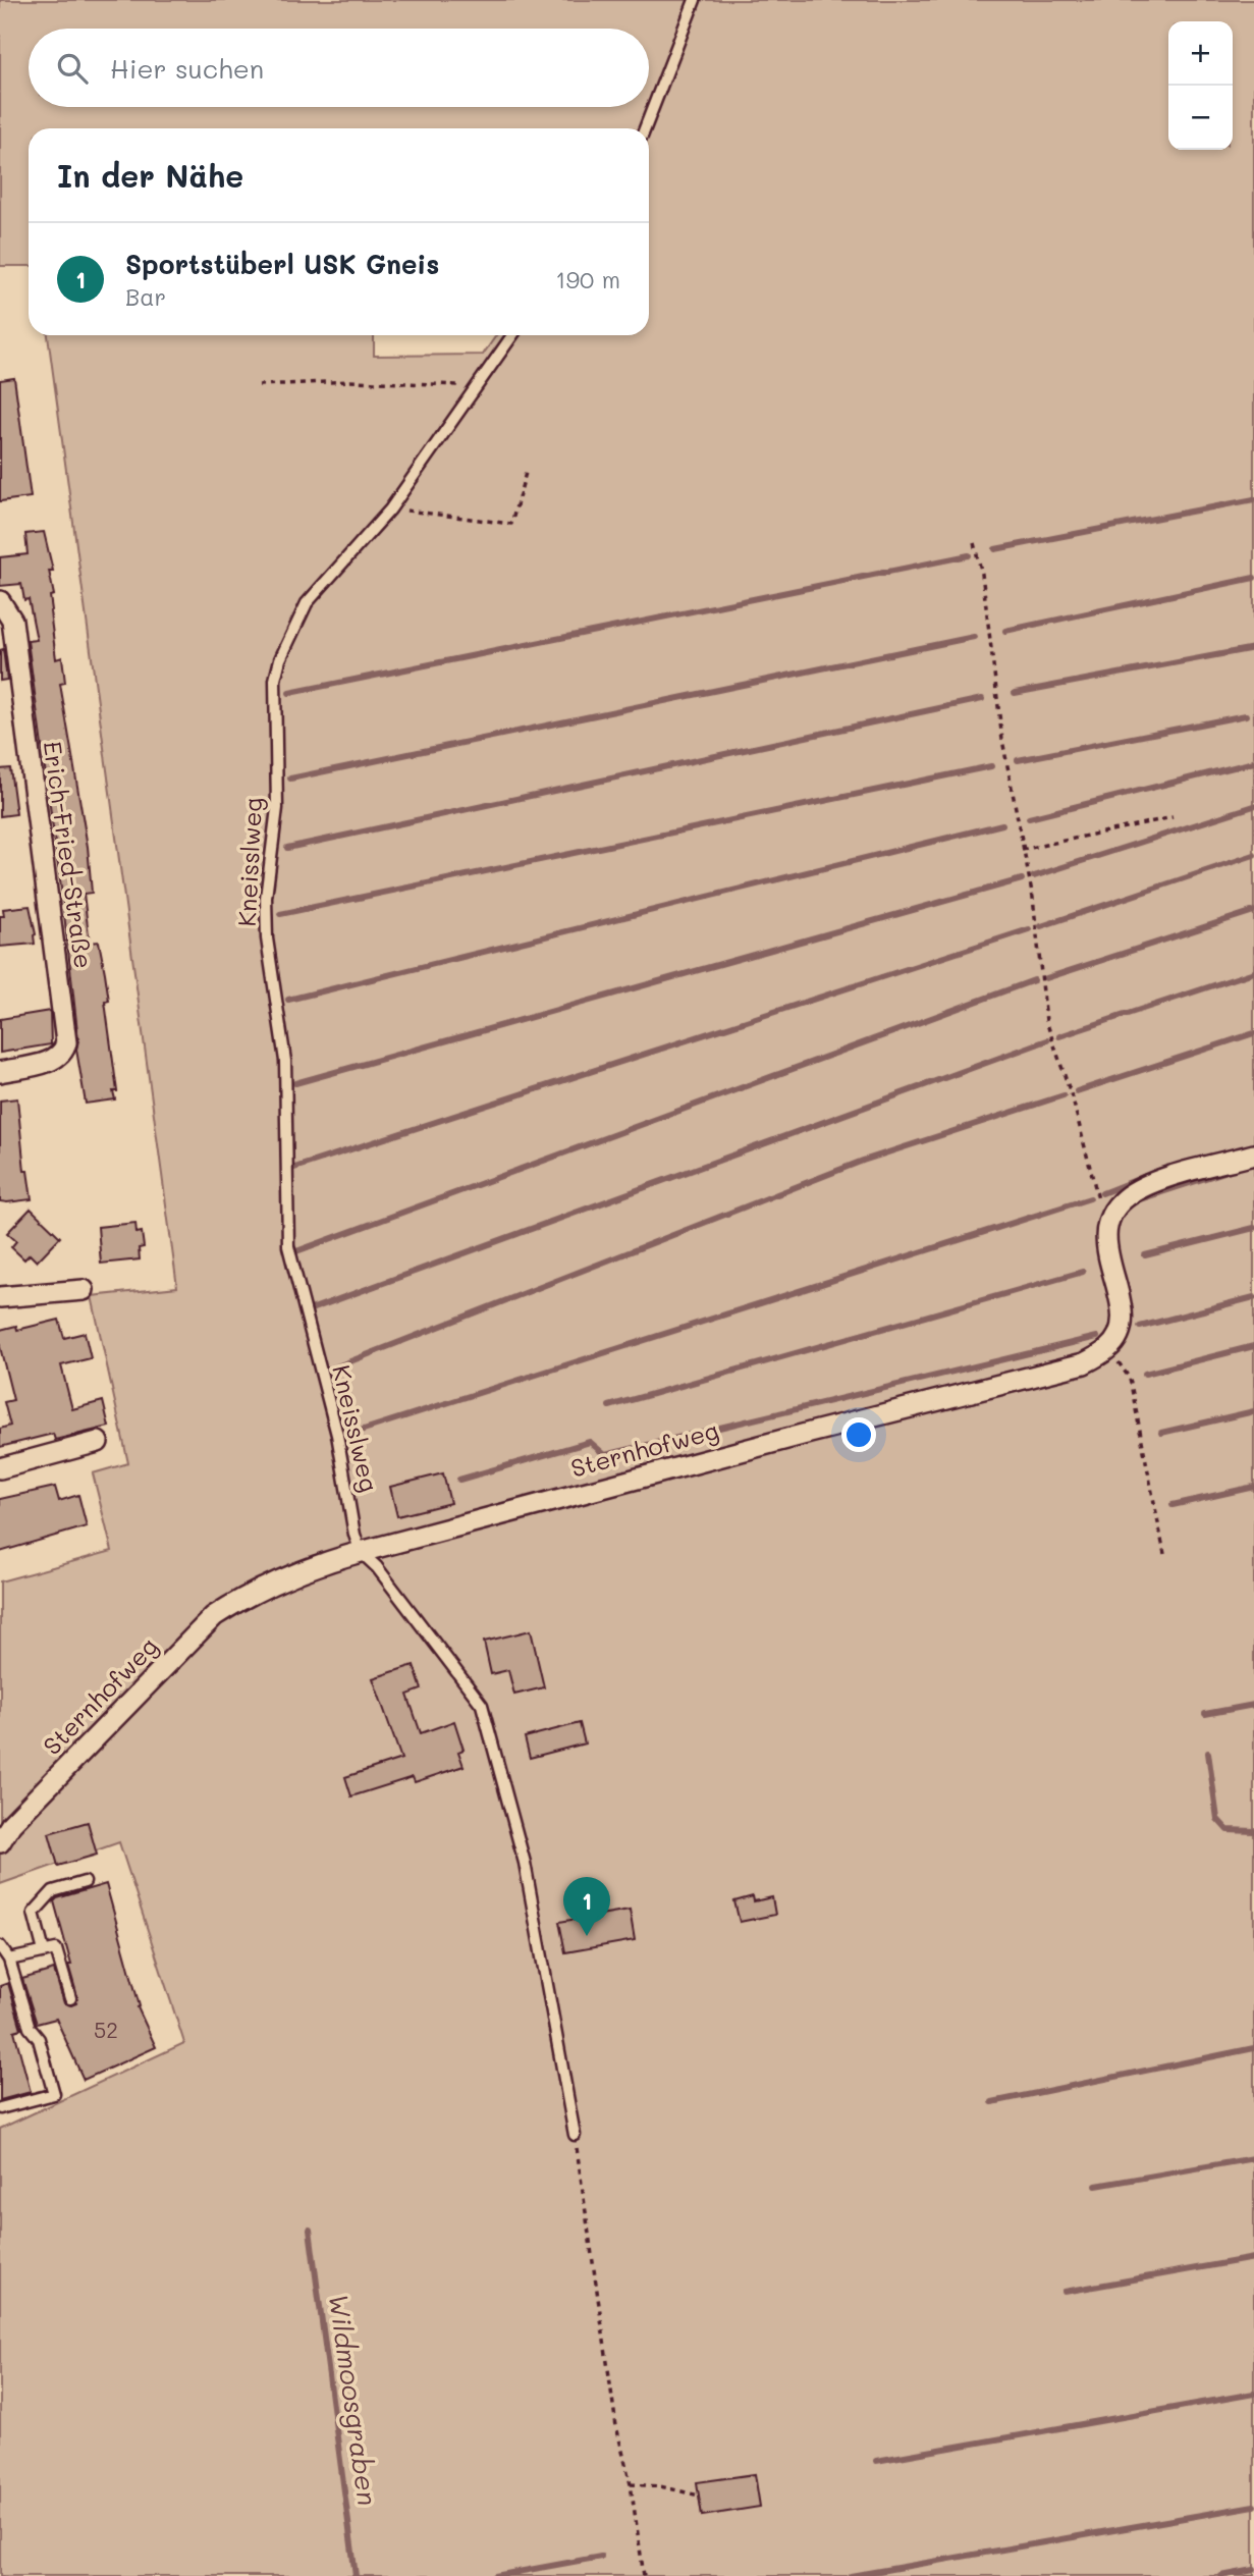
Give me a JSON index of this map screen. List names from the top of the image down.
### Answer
{
  "streets": {
    "street": ["Erich-Fried-Straße", "Sternhofweg"],
    "lane": ["Kneisslweg"]
  },
  "crossings": [
    ["Kneisslweg", "Sternhofweg"]
  ],
  "water": ["Wildmoosgraben"],
  "house_numbers": ["52"],
  "page": {
    "map_buttons": ["+", "−"],
    "search": "Hier suchen",
    "heading": "In der Nähe",
    "list": [
      {
        "mark": "1",
        "name": "Sportstüberl USK Gneis",
        "note": "Bar",
        "value": "190 m"
      }
    ],
    "pins": "1"
  }
}
